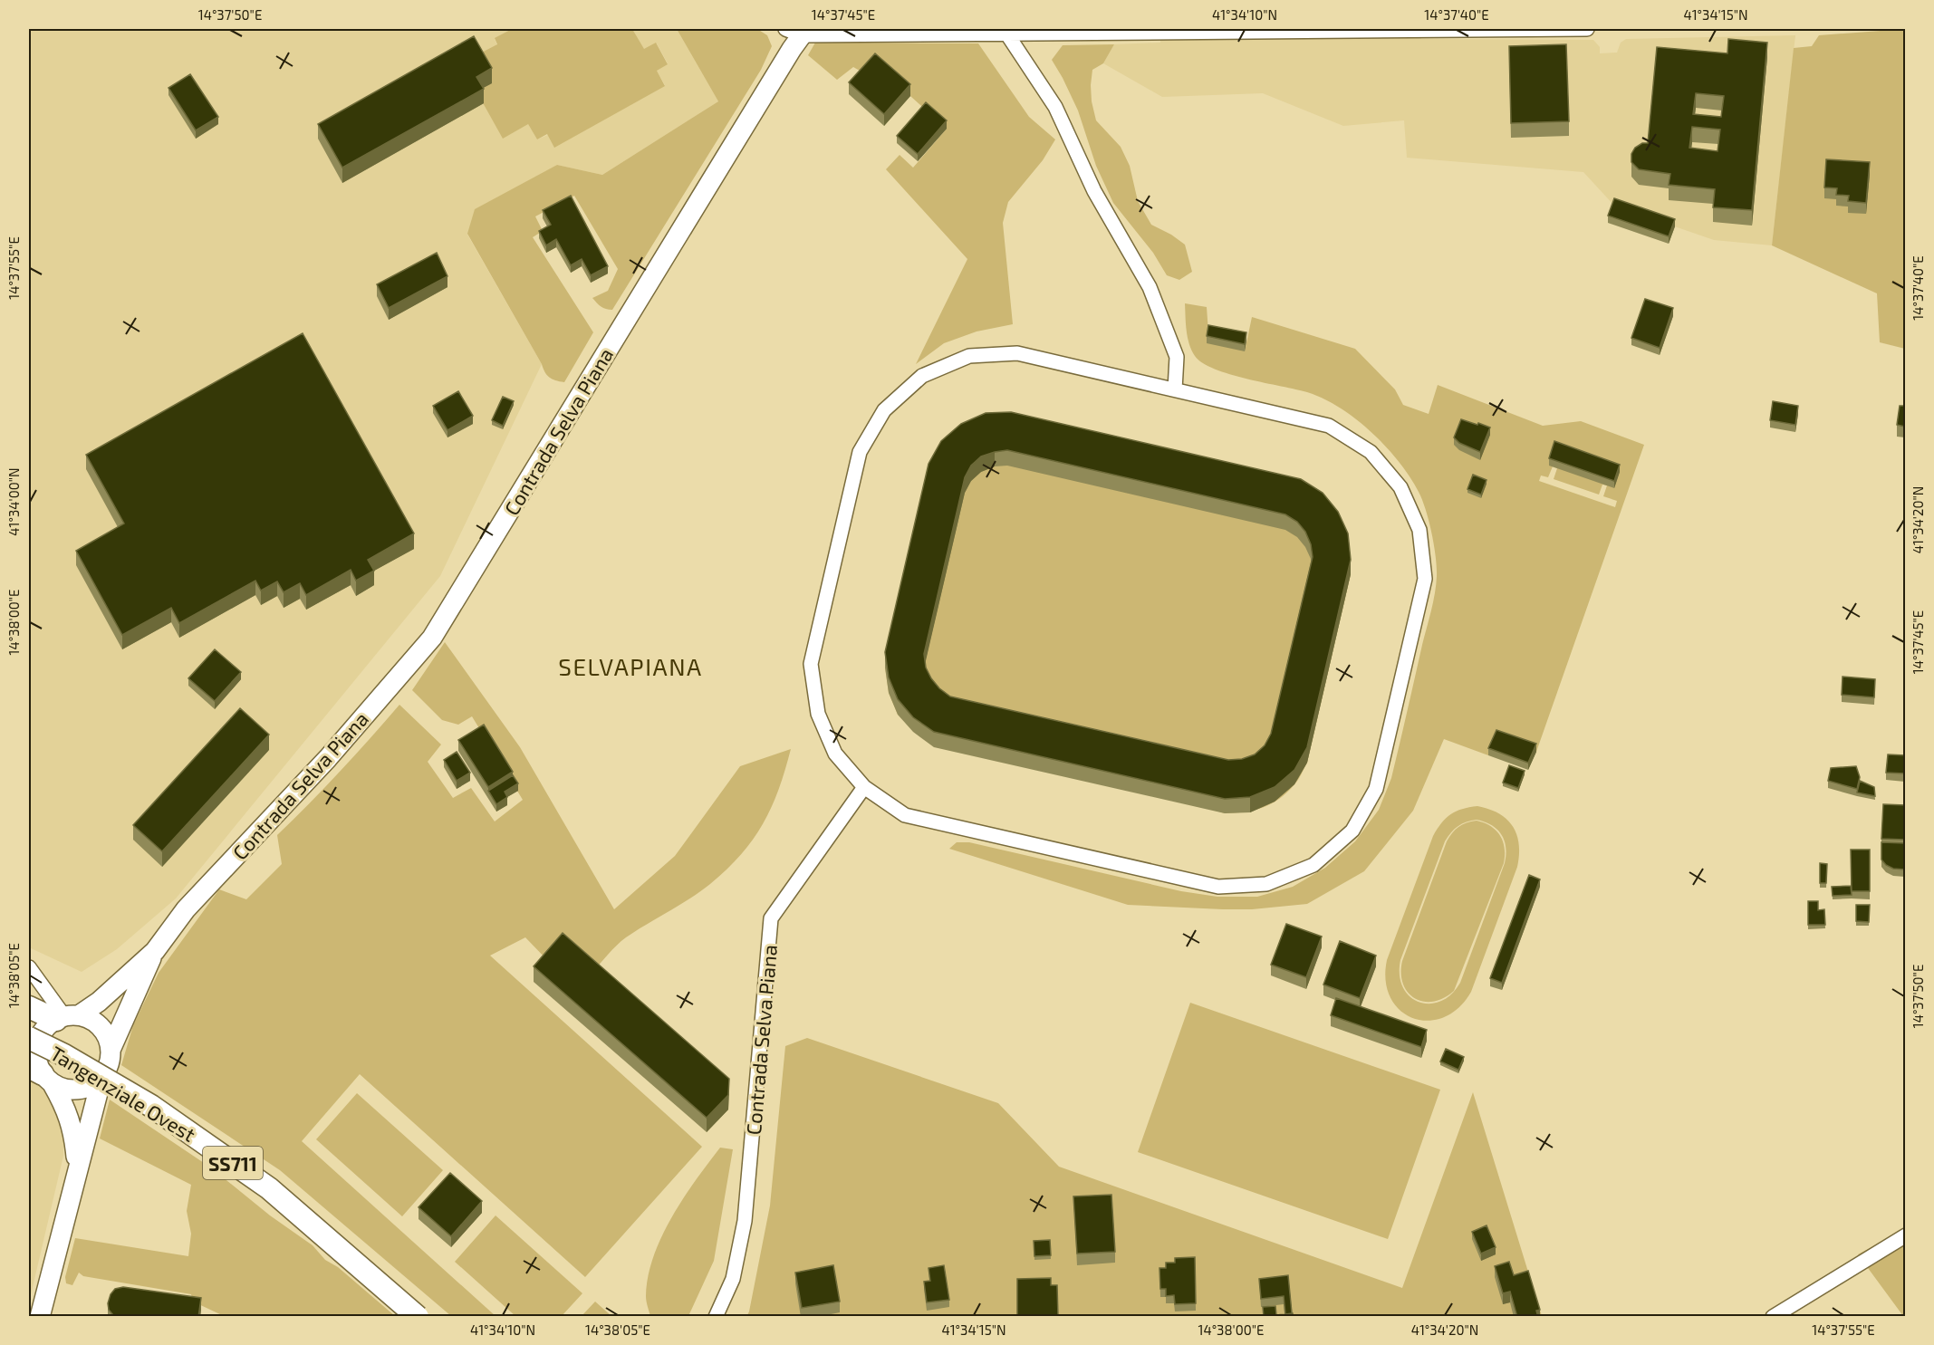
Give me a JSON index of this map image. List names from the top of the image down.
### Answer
{
  "streets": {
    "main road": ["Tangenziale Ovest", "SS711"],
    "street": ["Contrada Selva Piana"]
  },
  "districts": ["SELVAPIANA"],
  "coordinates": [
    "14°37'50\"E",
    "14°37'45\"E",
    "41°34'10\"N",
    "14°37'40\"E",
    "41°34'15\"N",
    "14°37'55\"E",
    "41°34'00\"N",
    "41°34'20\"N",
    "14°38'00\"E",
    "14°38'05\"E"
  ]
}
